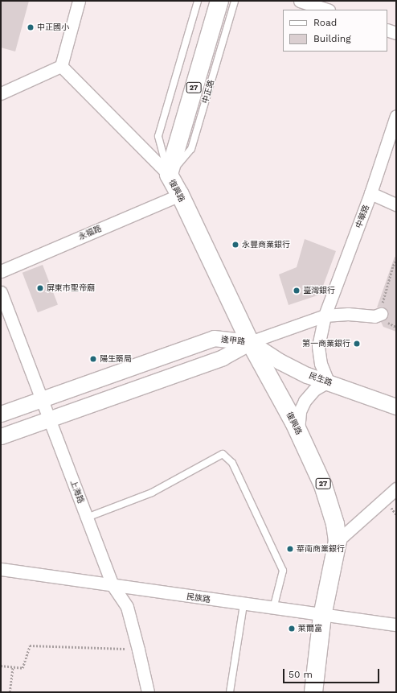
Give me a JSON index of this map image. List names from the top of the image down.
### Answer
{
  "streets": {
    "main road": ["27", "中正路", "復興路"],
    "street": [
      "中華路",
      "永福路",
      "逢甲路",
      "民生路",
      "上海路",
      "民族路"
    ]
  },
  "crossings": [
    ["中正路", "復興路"],
    ["復興路", "永福路"],
    ["復興路", "逢甲路"],
    ["復興路", "民生路"],
    ["復興路", "民族路"],
    ["中華路", "民生路"],
    ["逢甲路", "民生路"],
    ["逢甲路", "上海路"],
    ["上海路", "民族路"]
  ],
  "places": [
    "中正國小",
    "永豐商業銀行",
    "屏東市聖帝廟",
    "臺灣銀行",
    "第一商業銀行",
    "陽生藥局",
    "華南商業銀行",
    "萊爾富"
  ],
  "legend": ["Road", "Building"],
  "scale_bar": "50 m"
}
